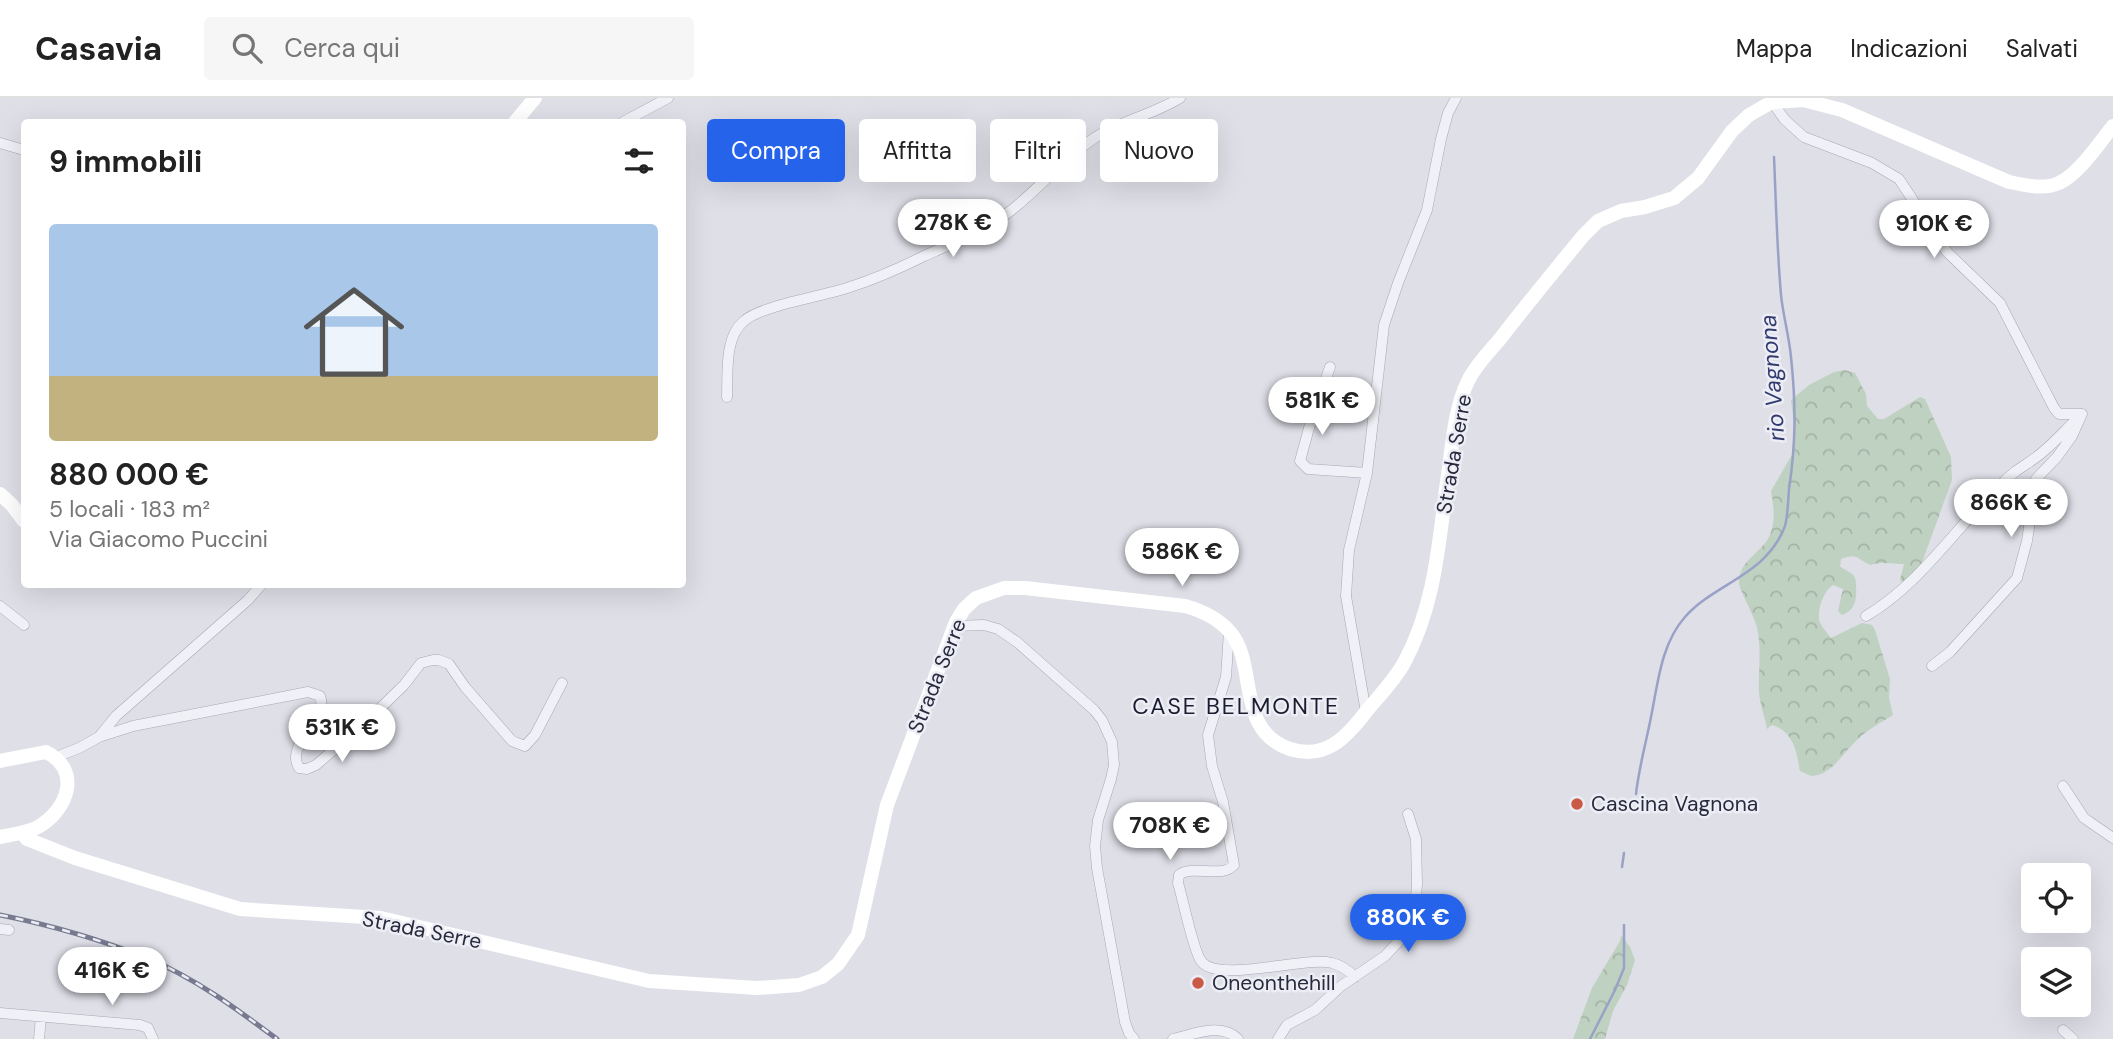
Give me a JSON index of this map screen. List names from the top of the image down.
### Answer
{
  "streets": {
    "main road": ["Strada Serre"]
  },
  "districts": ["CASE BELMONTE"],
  "water": ["rio Vagnona"],
  "places": ["Cascina Vagnona", "Oneonthehill"],
  "page": {
    "header": "Casavia",
    "search": "Cerca qui",
    "nav": ["Mappa", "Indicazioni", "Salvati"],
    "chip": [
      "Compra",
      "Affitta",
      "Filtri",
      "Nuovo"
    ],
    "heading": "9 immobili",
    "price": [
      "278K €",
      "910K €",
      "581K €",
      "866K €",
      "586K €",
      "531K €",
      "708K €",
      "880K €",
      "416K €"
    ],
    "list": [
      {
        "name": "880 000 €",
        "note": "5 locali · 183 m² · Via Giacomo Puccini"
      }
    ]
  }
}
